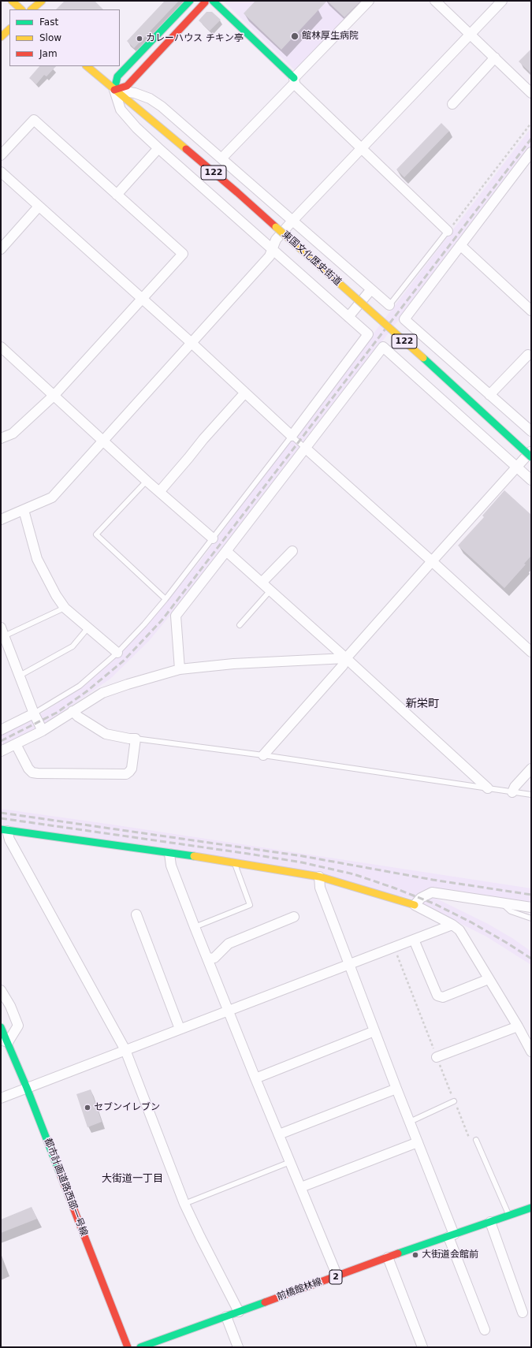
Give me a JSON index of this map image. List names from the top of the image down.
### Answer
{
  "streets": {
    "main road": [
      "122",
      "東国文化歴史街道",
      "都市計画道路西部一号線",
      "2",
      "前橋館林線"
    ]
  },
  "districts": ["新栄町", "大街道一丁目"],
  "places": [
    "館林厚生病院",
    "カレーハウス チキン亭",
    "セブンイレブン",
    "大街道会館前"
  ],
  "legend": ["Fast", "Slow", "Jam"]
}
